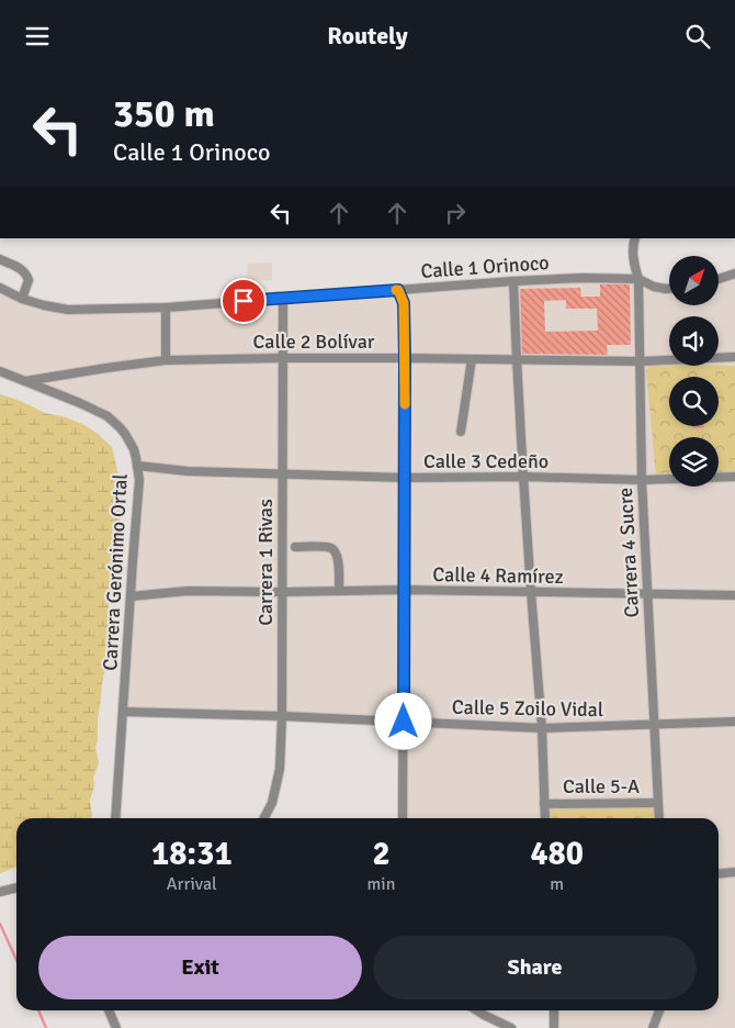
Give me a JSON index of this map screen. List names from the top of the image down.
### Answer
{
  "streets": {
    "street": [
      "Calle 1 Orinoco",
      "Calle 2 Bolívar",
      "Calle 3 Cedeño",
      "Carrera 4 Sucre",
      "Carrera 1 Rivas",
      "Carrera Gerónimo Ortal",
      "Calle 4 Ramírez",
      "Calle 5 Zoilo Vidal",
      "Calle 5-A"
    ]
  },
  "crossings": [
    ["Calle 1 Orinoco", "Carrera 4 Sucre"],
    ["Calle 1 Orinoco", "Carrera 1 Rivas"],
    ["Calle 2 Bolívar", "Carrera 4 Sucre"],
    ["Calle 2 Bolívar", "Carrera 1 Rivas"],
    ["Calle 2 Bolívar", "Carrera Gerónimo Ortal"],
    ["Calle 3 Cedeño", "Carrera 4 Sucre"],
    ["Calle 3 Cedeño", "Carrera 1 Rivas"],
    ["Calle 3 Cedeño", "Carrera Gerónimo Ortal"],
    ["Carrera 4 Sucre", "Calle 4 Ramírez"],
    ["Carrera 4 Sucre", "Calle 5 Zoilo Vidal"],
    ["Carrera 4 Sucre", "Calle 5-A"],
    ["Carrera 1 Rivas", "Calle 4 Ramírez"],
    ["Carrera 1 Rivas", "Calle 5 Zoilo Vidal"],
    ["Carrera Gerónimo Ortal", "Calle 4 Ramírez"],
    ["Carrera Gerónimo Ortal", "Calle 5 Zoilo Vidal"]
  ],
  "north": "top right",
  "page": {
    "header": "Routely",
    "turn": ["350 m", "Calle 1 Orinoco"],
    "eta": [
      "18:31",
      "Arrival",
      "2",
      "min",
      "480",
      "m"
    ],
    "buttons": ["Exit", "Share"]
  }
}
